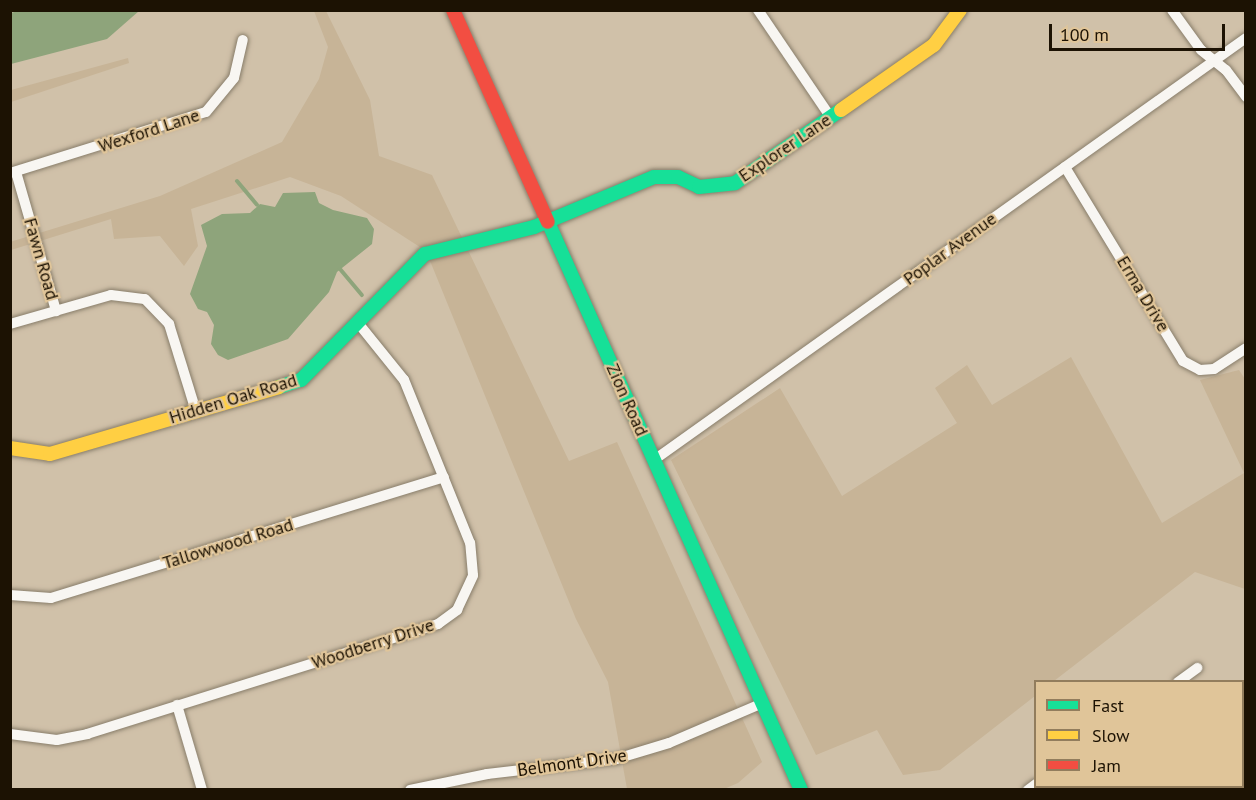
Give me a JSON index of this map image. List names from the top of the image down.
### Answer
{
  "streets": {
    "street": [
      "Wexford Lane",
      "Explorer Lane",
      "Poplar Avenue",
      "Fawn Road",
      "Erma Drive",
      "Hidden Oak Road",
      "Zion Road",
      "Tallowwood Road",
      "Woodberry Drive",
      "Belmont Drive"
    ]
  },
  "crossings": [
    ["Wexford Lane", "Fawn Road"],
    ["Explorer Lane", "Hidden Oak Road"],
    ["Explorer Lane", "Zion Road"],
    ["Poplar Avenue", "Erma Drive"],
    ["Poplar Avenue", "Zion Road"],
    ["Hidden Oak Road", "Zion Road"],
    ["Hidden Oak Road", "Woodberry Drive"],
    ["Zion Road", "Belmont Drive"],
    ["Tallowwood Road", "Woodberry Drive"]
  ],
  "legend": ["Fast", "Slow", "Jam"],
  "scale_bar": "100 m"
}
